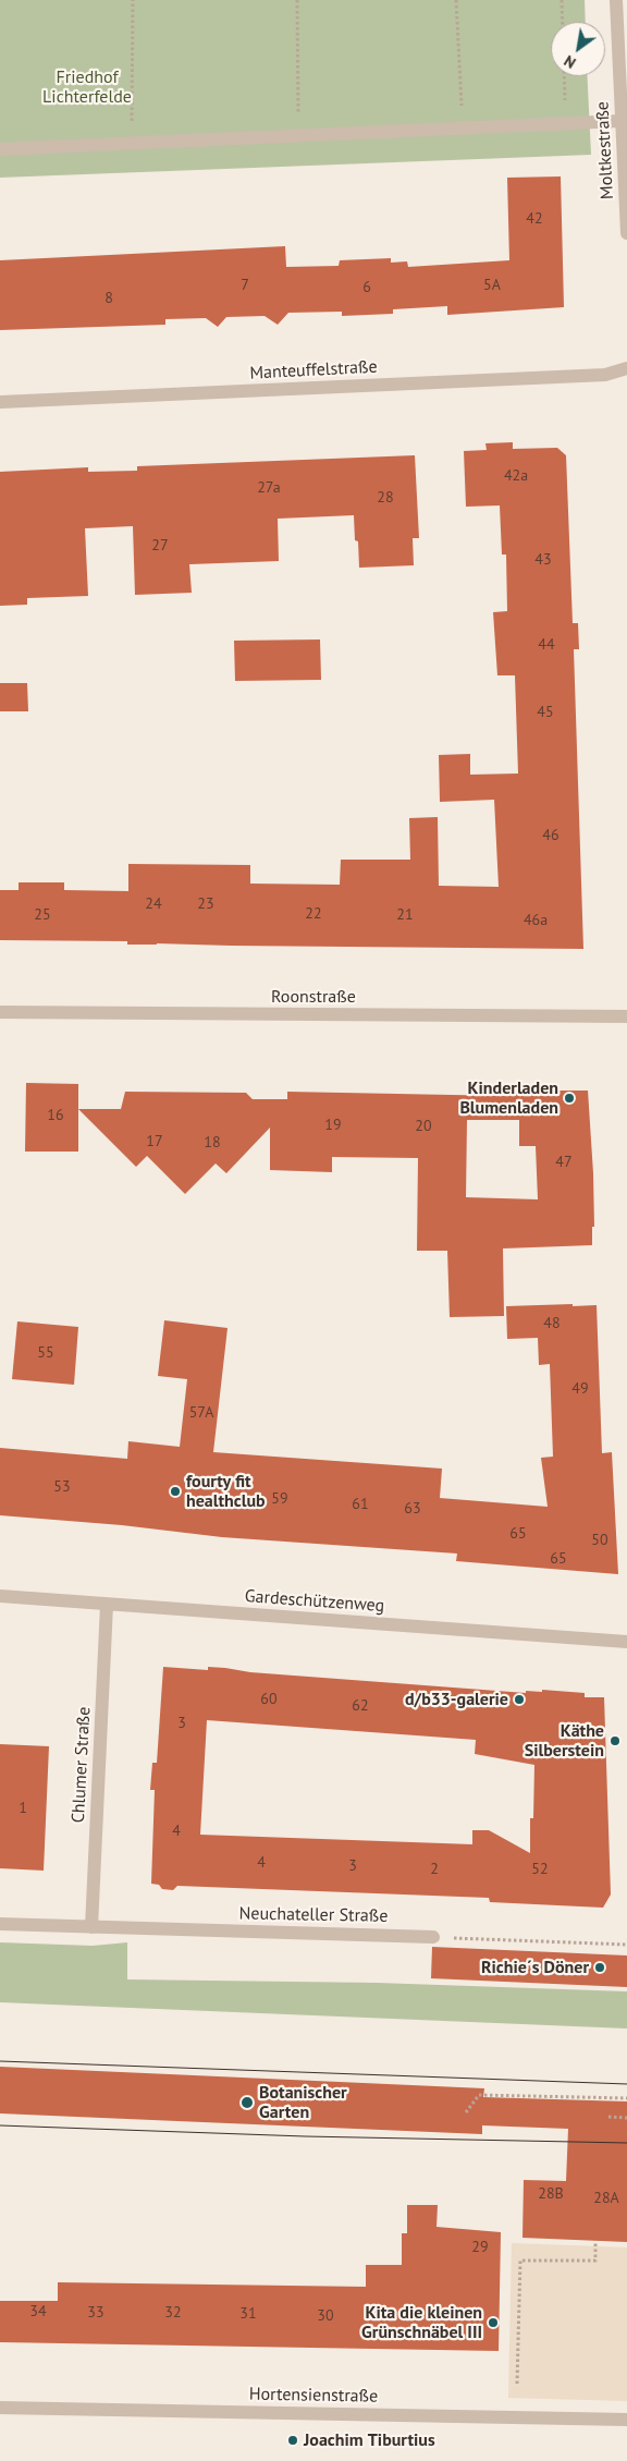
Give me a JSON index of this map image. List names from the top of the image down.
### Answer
{
  "streets": {
    "street": [
      "Moltkestraße",
      "Manteuffelstraße",
      "Roonstraße",
      "Gardeschützenweg",
      "Chlumer Straße",
      "Neuchateller Straße",
      "Hortensienstraße"
    ]
  },
  "crossings": [
    ["Gardeschützenweg", "Chlumer Straße"],
    ["Chlumer Straße", "Neuchateller Straße"]
  ],
  "parks": ["Friedhof Lichterfelde"],
  "places": [
    "Kinderladen Blumenladen",
    "fourty fit healthclub",
    "d/b33-galerie",
    "Käthe Silberstein",
    "Richie´s Döner",
    "Botanischer Garten",
    "Kita die kleinen Grünschnäbel III",
    "Joachim Tiburtius"
  ],
  "house_numbers": [
    "42",
    "7",
    "5A",
    "6",
    "8",
    "42a",
    "27a",
    "28",
    "27",
    "43",
    "44",
    "45",
    "46",
    "24",
    "23",
    "22",
    "25",
    "21",
    "46a",
    "16",
    "19",
    "20",
    "17",
    "18",
    "47",
    "48",
    "55",
    "49",
    "57A",
    "53",
    "59",
    "61",
    "63",
    "65",
    "50",
    "65",
    "60",
    "62",
    "3",
    "1",
    "4",
    "4",
    "3",
    "2",
    "52",
    "28B",
    "28A",
    "29",
    "34",
    "33",
    "32",
    "31",
    "30"
  ],
  "north": "bottom left"
}
